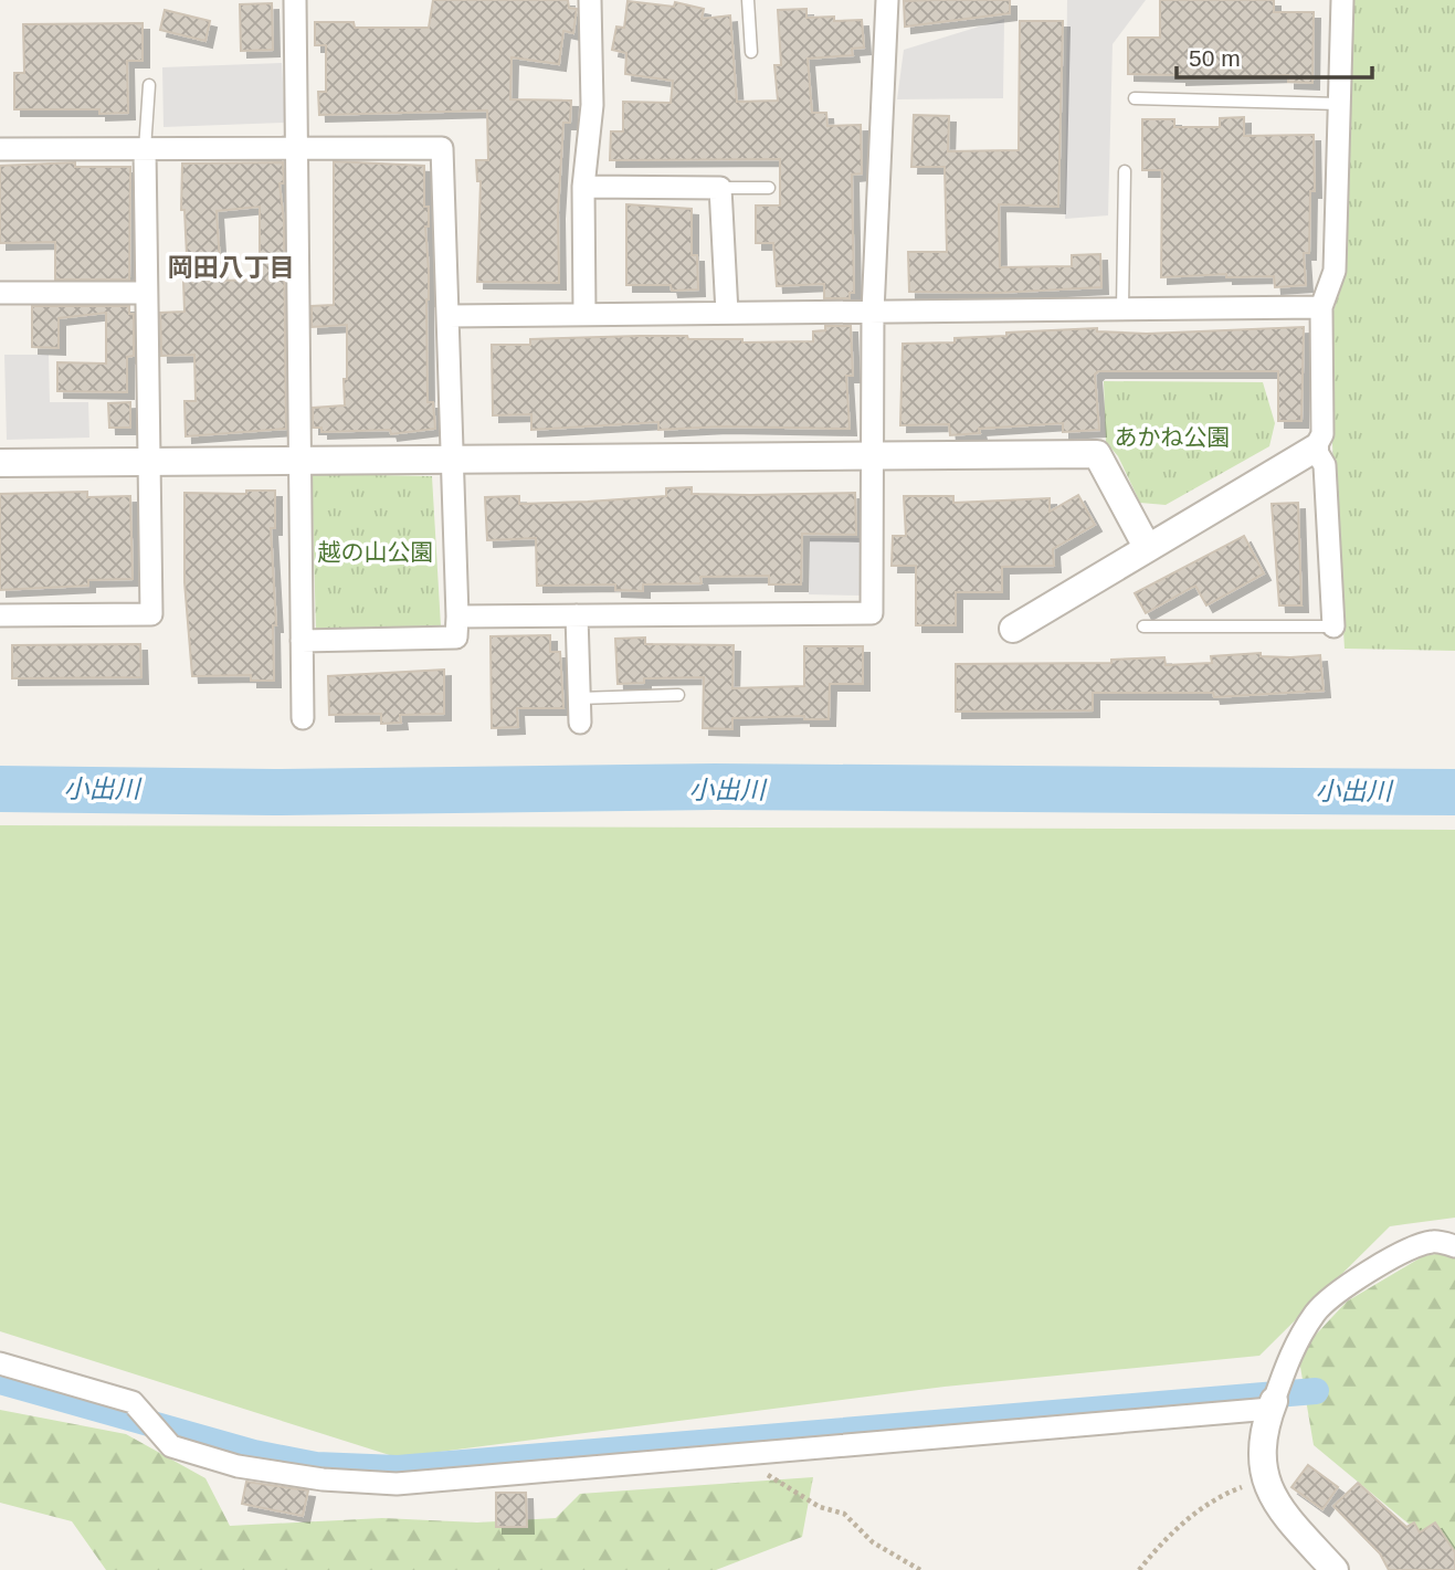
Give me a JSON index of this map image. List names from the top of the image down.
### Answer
{
  "districts": ["岡田八丁目"],
  "water": ["小出川"],
  "parks": ["あかね公園", "越の山公園"],
  "scale_bar": "50 m"
}
